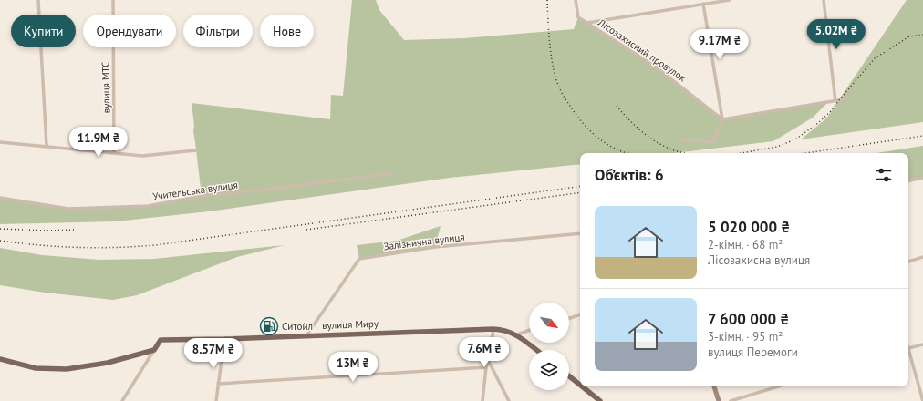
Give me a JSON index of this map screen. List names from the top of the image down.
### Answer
{
  "streets": {
    "main road": ["вулиця Миру"],
    "street": [
      "Лісозахисний провулок",
      "вулиця МТС",
      "Учительська вулиця",
      "Залізнична вулиця"
    ]
  },
  "crossings": [
    ["Залізнична вулиця", "вулиця Миру"]
  ],
  "places": {
    "fuel station": ["Ситойл"]
  },
  "north": "bottom right",
  "page": {
    "chip": [
      "Купити",
      "Орендувати",
      "Фільтри",
      "Нове"
    ],
    "price": [
      "5.02M ₴",
      "9.17M ₴",
      "11.9M ₴",
      "7.6M ₴",
      "8.57M ₴",
      "13M ₴"
    ],
    "heading": "Об’єктів: 6",
    "list": [
      {
        "name": "5 020 000 ₴",
        "note": "2-кімн. · 68 m² · Лісозахисна вулиця"
      },
      {
        "name": "7 600 000 ₴",
        "note": "3-кімн. · 95 m² · вулиця Перемоги"
      }
    ]
  }
}
